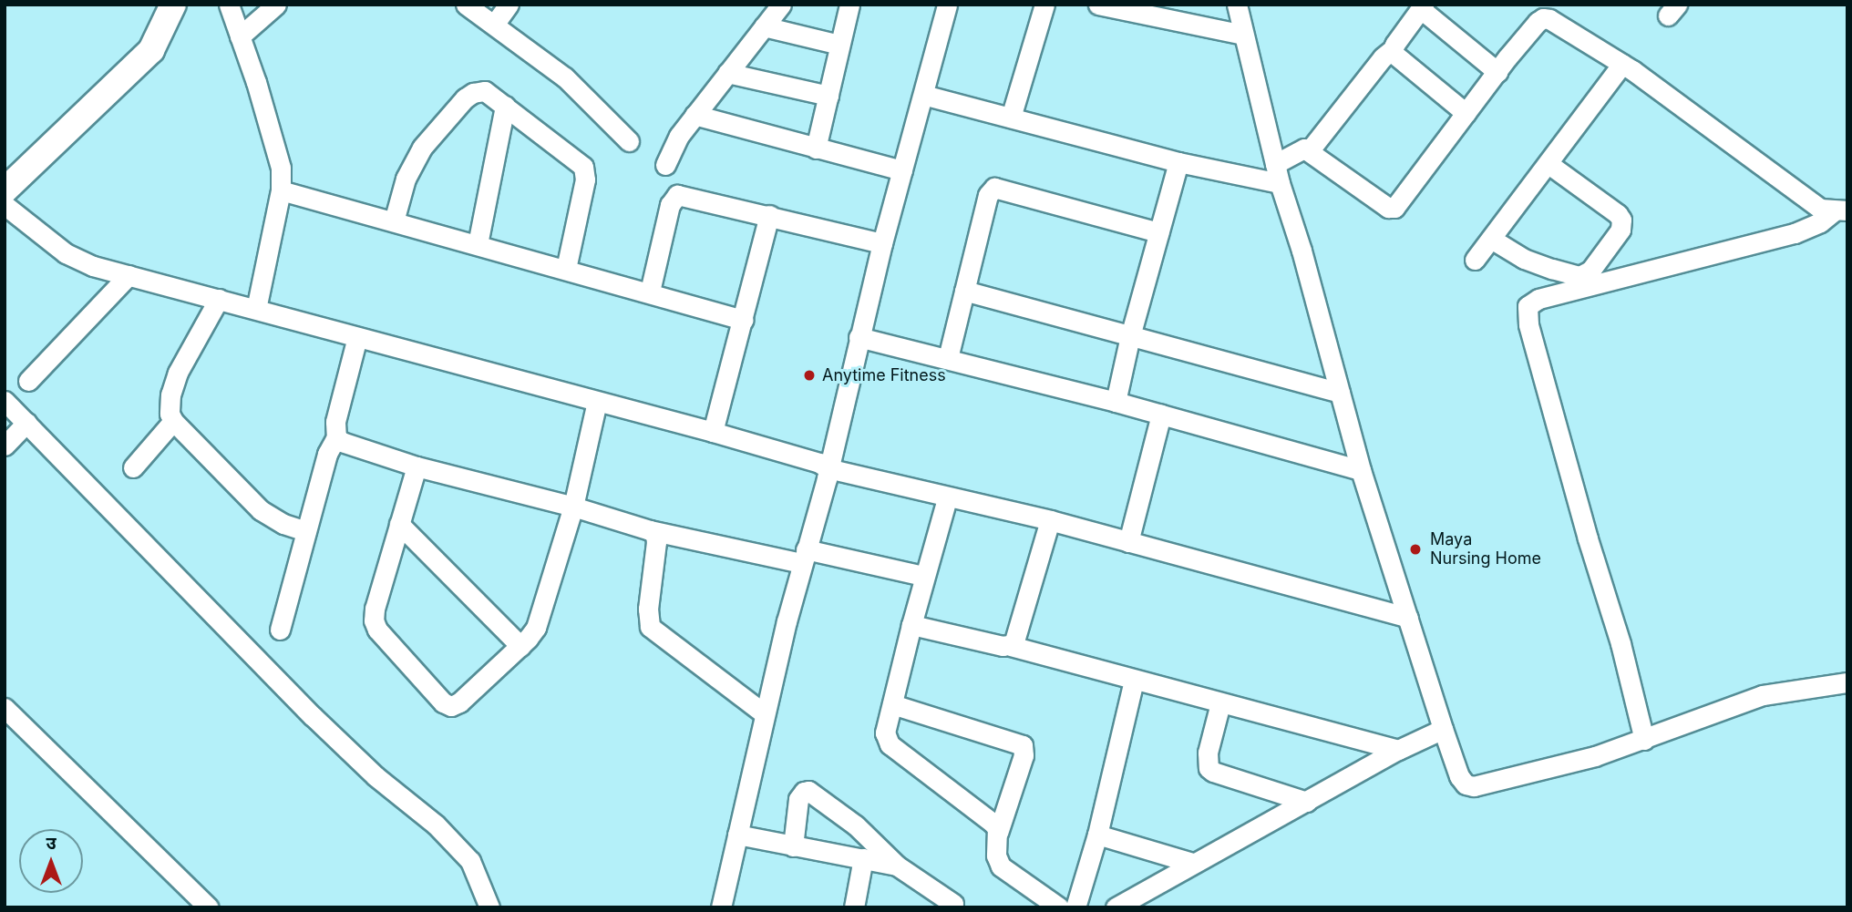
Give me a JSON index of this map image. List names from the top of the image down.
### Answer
{
  "places": ["Anytime Fitness", "Maya Nursing Home"],
  "north": "top"
}
